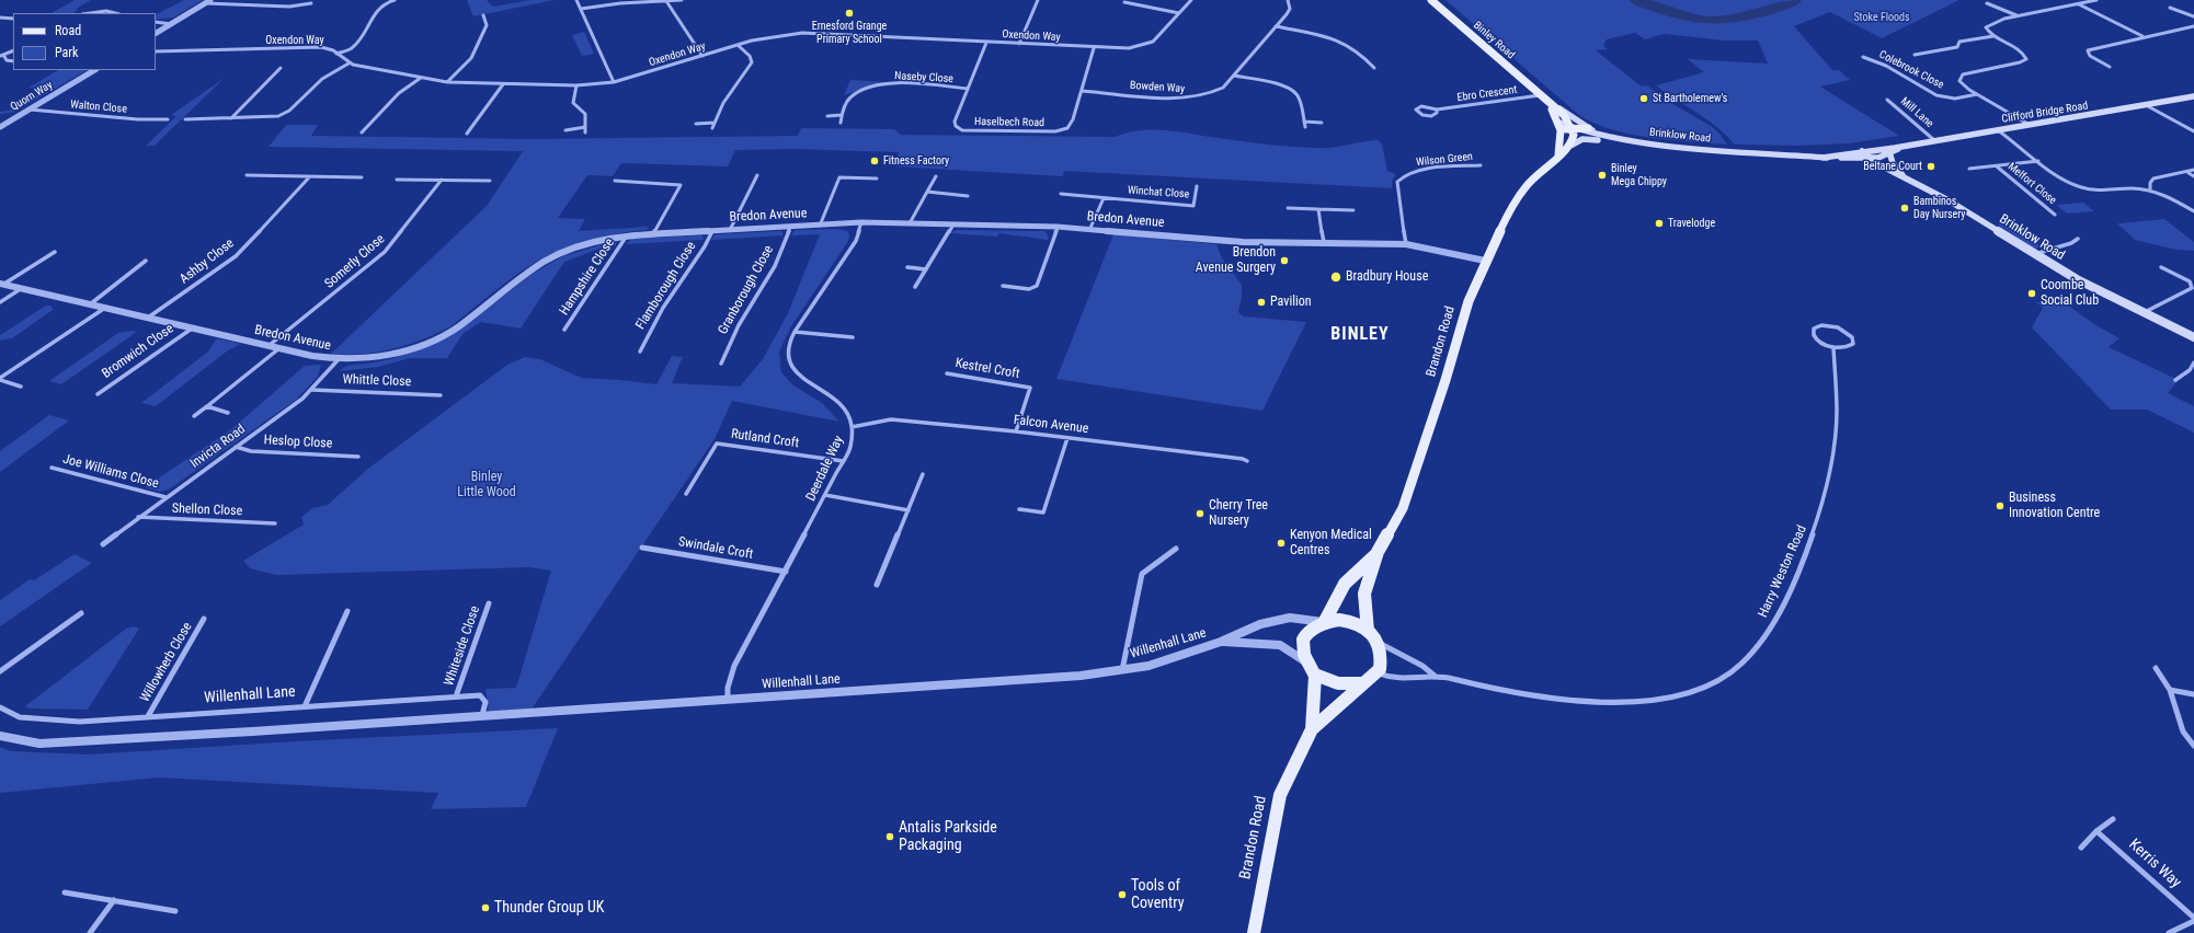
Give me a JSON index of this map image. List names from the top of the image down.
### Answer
{
  "streets": {
    "main road": [
      "Binley Road",
      "Clifford Bridge Road",
      "Brinklow Road",
      "Brandon Road"
    ],
    "street": [
      "Oxendon Way",
      "Colebrook Close",
      "Naseby Close",
      "Bowden Way",
      "Ebro Crescent",
      "Quorn Way",
      "Walton Close",
      "Mill Lane",
      "Haselbech Road",
      "Wilson Green",
      "Melfort Close",
      "Winchat Close",
      "Bredon Avenue",
      "Ashby Close",
      "Somerly Close",
      "Hampshire Close",
      "Flamborough Close",
      "Granborough Close",
      "Bromwich Close",
      "Kestrel Croft",
      "Whittle Close",
      "Falcon Avenue",
      "Rutland Croft",
      "Heslop Close",
      "Invicta Road",
      "Deerdale Way",
      "Joe Williams Close",
      "Shellon Close",
      "Swindale Croft",
      "Harry Weston Road",
      "Willenhall Lane",
      "Whiteside Close",
      "Willowherb Close",
      "Kerris Way"
    ]
  },
  "crossings": [
    ["Oxendon Way", "Haselbech Road"],
    ["Binley Road", "Ebro Crescent"],
    ["Binley Road", "Brinklow Road"],
    ["Naseby Close", "Haselbech Road"],
    ["Bowden Way", "Haselbech Road"],
    ["Ebro Crescent", "Brinklow Road"],
    ["Quorn Way", "Walton Close"],
    ["Mill Lane", "Clifford Bridge Road"],
    ["Clifford Bridge Road", "Brinklow Road"],
    ["Wilson Green", "Bredon Avenue"],
    ["Bredon Avenue", "Ashby Close"],
    ["Bredon Avenue", "Somerly Close"],
    ["Bredon Avenue", "Hampshire Close"],
    ["Bredon Avenue", "Flamborough Close"],
    ["Bredon Avenue", "Granborough Close"],
    ["Bredon Avenue", "Brandon Road"],
    ["Bredon Avenue", "Bromwich Close"],
    ["Bredon Avenue", "Invicta Road"],
    ["Bredon Avenue", "Deerdale Way"],
    ["Brandon Road", "Harry Weston Road"],
    ["Brandon Road", "Willenhall Lane"],
    ["Kestrel Croft", "Falcon Avenue"],
    ["Whittle Close", "Invicta Road"],
    ["Falcon Avenue", "Deerdale Way"],
    ["Rutland Croft", "Deerdale Way"],
    ["Heslop Close", "Invicta Road"],
    ["Invicta Road", "Joe Williams Close"],
    ["Invicta Road", "Shellon Close"],
    ["Deerdale Way", "Swindale Croft"],
    ["Deerdale Way", "Willenhall Lane"],
    ["Harry Weston Road", "Willenhall Lane"],
    ["Willenhall Lane", "Whiteside Close"],
    ["Willenhall Lane", "Willowherb Close"]
  ],
  "districts": ["BINLEY"],
  "parks": ["Stoke Floods", "Binley Little Wood"],
  "places": [
    "Ernesford Grange Primary School",
    "St Bartholemew's",
    "Fitness Factory",
    "Beltane Court",
    "Binley Mega Chippy",
    "Bambinos Day Nursery",
    "Travelodge",
    "Brendon Avenue Surgery",
    "Bradbury House",
    "Coombe Social Club",
    "Pavilion",
    "Business Innovation Centre",
    "Cherry Tree Nursery",
    "Kenyon Medical Centres",
    "Antalis Parkside Packaging",
    "Tools of Coventry",
    "Thunder Group UK"
  ],
  "legend": ["Road", "Park"]
}
